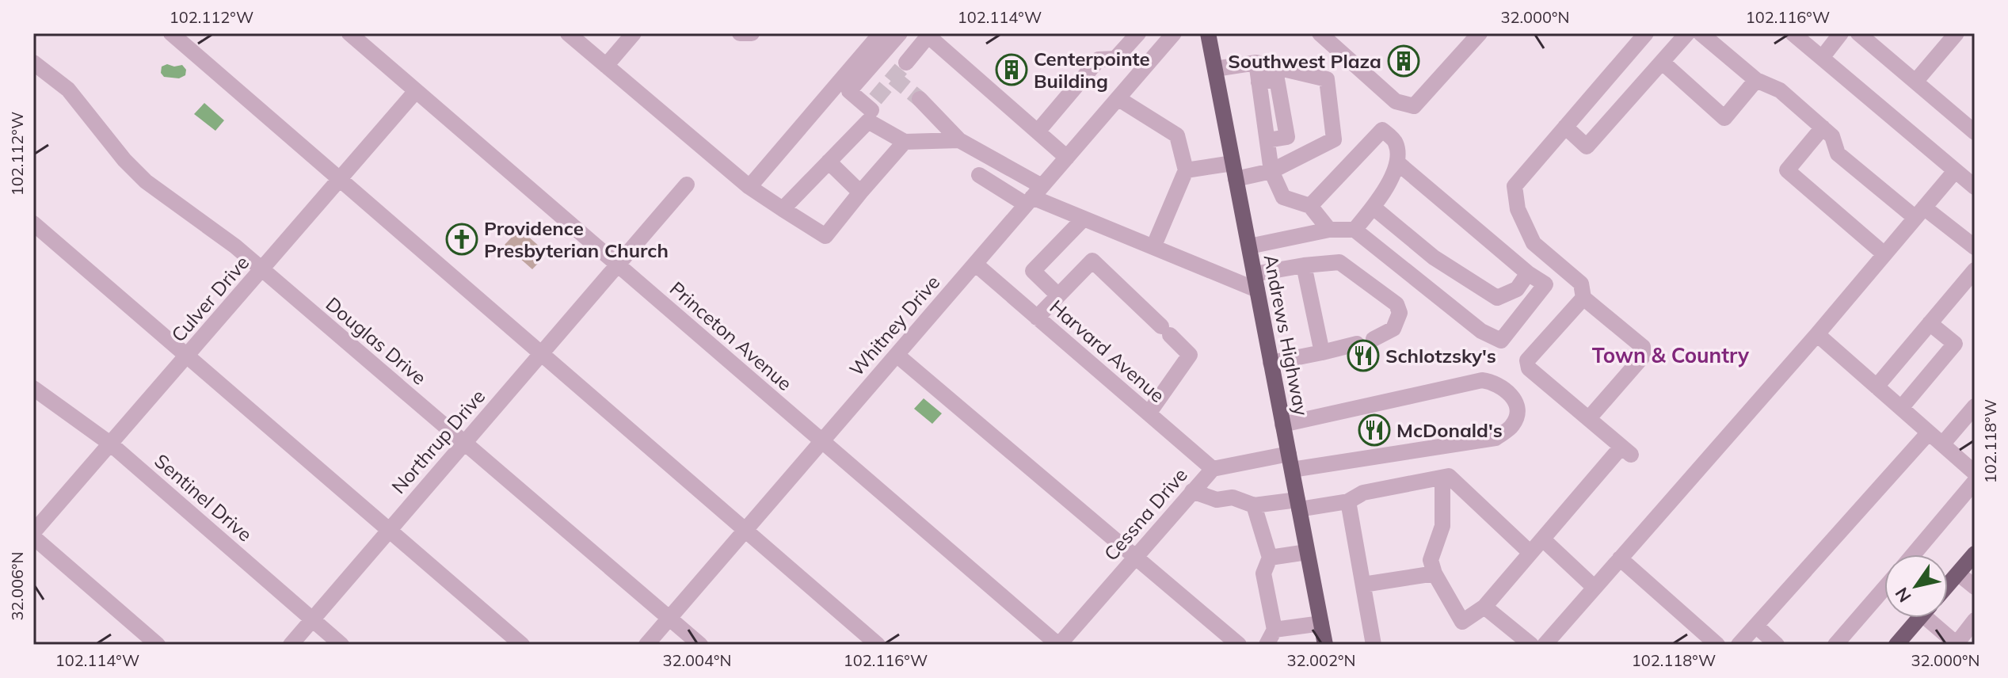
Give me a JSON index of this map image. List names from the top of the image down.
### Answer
{
  "streets": {
    "main road": ["Andrews Highway"],
    "street": [
      "Culver Drive",
      "Whitney Drive",
      "Princeton Avenue",
      "Douglas Drive",
      "Harvard Avenue",
      "Northrup Drive",
      "Sentinel Drive",
      "Cessna Drive"
    ]
  },
  "crossings": [
    ["Culver Drive", "Princeton Avenue"],
    ["Culver Drive", "Douglas Drive"],
    ["Culver Drive", "Sentinel Drive"],
    ["Whitney Drive", "Princeton Avenue"],
    ["Whitney Drive", "Douglas Drive"],
    ["Whitney Drive", "Harvard Avenue"],
    ["Andrews Highway", "Cessna Drive"],
    ["Princeton Avenue", "Northrup Drive"],
    ["Princeton Avenue", "Cessna Drive"],
    ["Douglas Drive", "Northrup Drive"],
    ["Harvard Avenue", "Cessna Drive"],
    ["Northrup Drive", "Sentinel Drive"]
  ],
  "districts": ["Town & Country"],
  "places": {
    "building": ["Southwest Plaza", "Centerpointe Building"],
    "church": ["Providence Presbyterian Church"],
    "restaurant": ["Schlotzsky's", "McDonald's"]
  },
  "north": "bottom left",
  "coordinates": [
    "102.112°W",
    "102.114°W",
    "32.000°N",
    "102.116°W",
    "102.118°W",
    "32.006°N",
    "32.004°N",
    "32.002°N"
  ]
}
